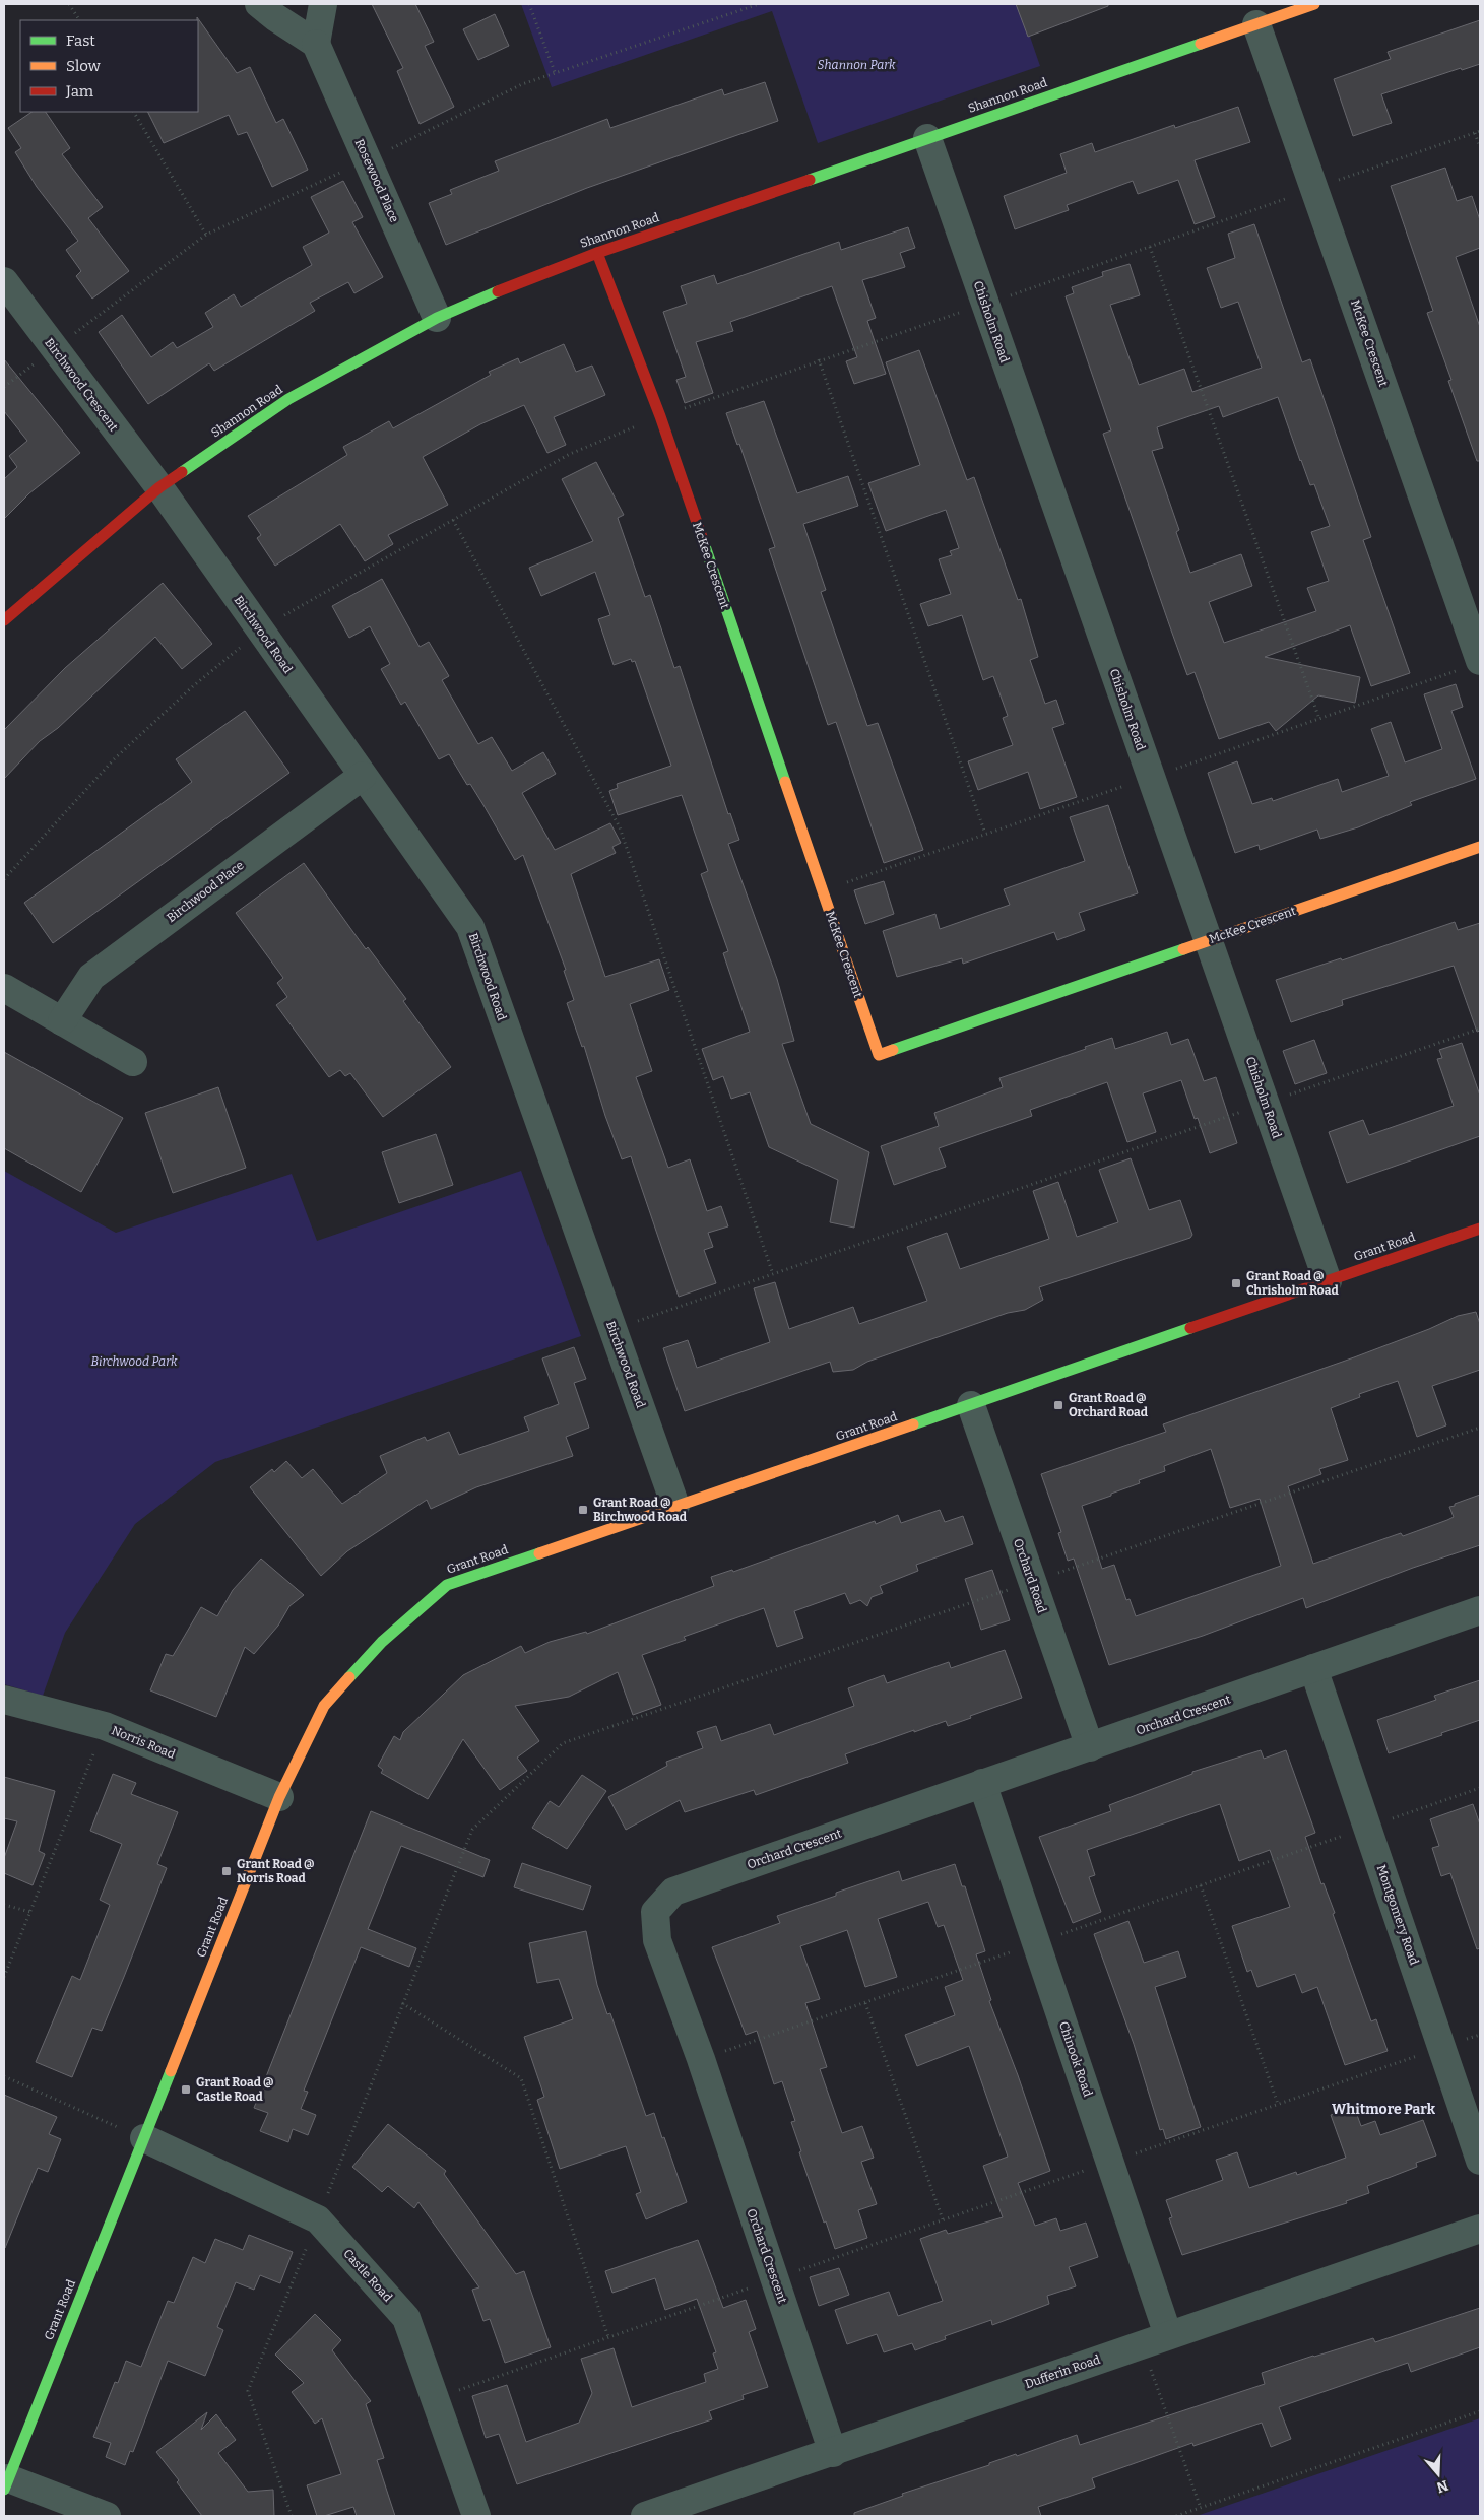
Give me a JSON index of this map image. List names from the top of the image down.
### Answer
{
  "streets": {
    "street": [
      "Shannon Road",
      "Rosewood Place",
      "Chisholm Road",
      "McKee Crescent",
      "Birchwood Crescent",
      "Birchwood Road",
      "Birchwood Place",
      "Grant Road",
      "Orchard Road",
      "Orchard Crescent",
      "Norris Road",
      "Montgomery Road",
      "Chinook Road",
      "Castle Road",
      "Dufferin Road"
    ]
  },
  "crossings": [
    ["Shannon Road", "Rosewood Place"],
    ["Shannon Road", "Chisholm Road"],
    ["Shannon Road", "McKee Crescent"],
    ["Shannon Road", "Birchwood Crescent"],
    ["Shannon Road", "Birchwood Road"],
    ["Chisholm Road", "McKee Crescent"],
    ["Chisholm Road", "Grant Road"],
    ["Birchwood Crescent", "Birchwood Road"],
    ["Birchwood Road", "Birchwood Place"],
    ["Birchwood Road", "Grant Road"],
    ["Grant Road", "Orchard Road"],
    ["Grant Road", "Norris Road"],
    ["Grant Road", "Castle Road"],
    ["Orchard Road", "Orchard Crescent"],
    ["Orchard Crescent", "Montgomery Road"],
    ["Orchard Crescent", "Chinook Road"],
    ["Orchard Crescent", "Dufferin Road"],
    ["Chinook Road", "Dufferin Road"]
  ],
  "districts": ["Whitmore Park"],
  "parks": ["Shannon Park", "Birchwood Park"],
  "places": {
    "transit": [
      "Grant Road @ Chrisholm Road",
      "Grant Road @ Orchard Road",
      "Grant Road @ Birchwood Road",
      "Grant Road @ Norris Road",
      "Grant Road @ Castle Road"
    ]
  },
  "legend": ["Fast", "Slow", "Jam"],
  "north": "bottom"
}
